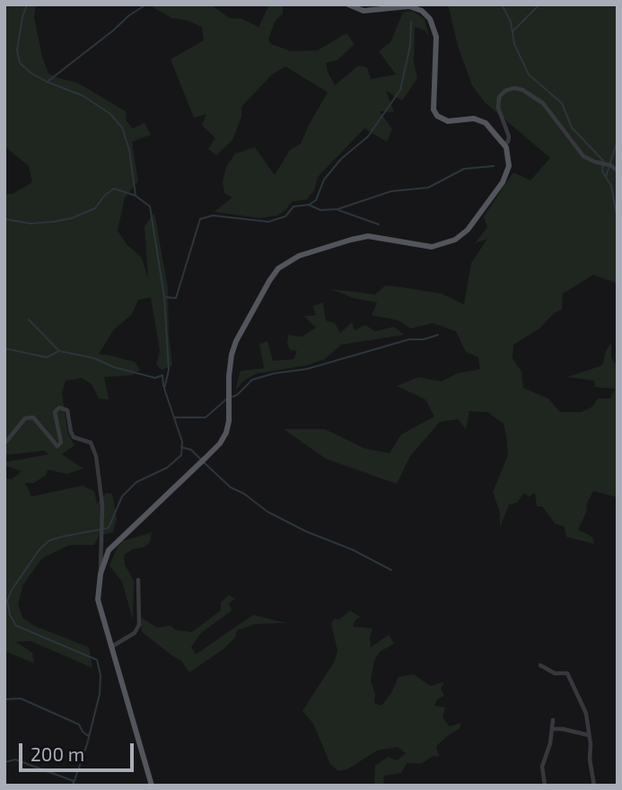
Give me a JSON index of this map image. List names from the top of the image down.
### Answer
{
  "scale_bar": "200 m"
}
